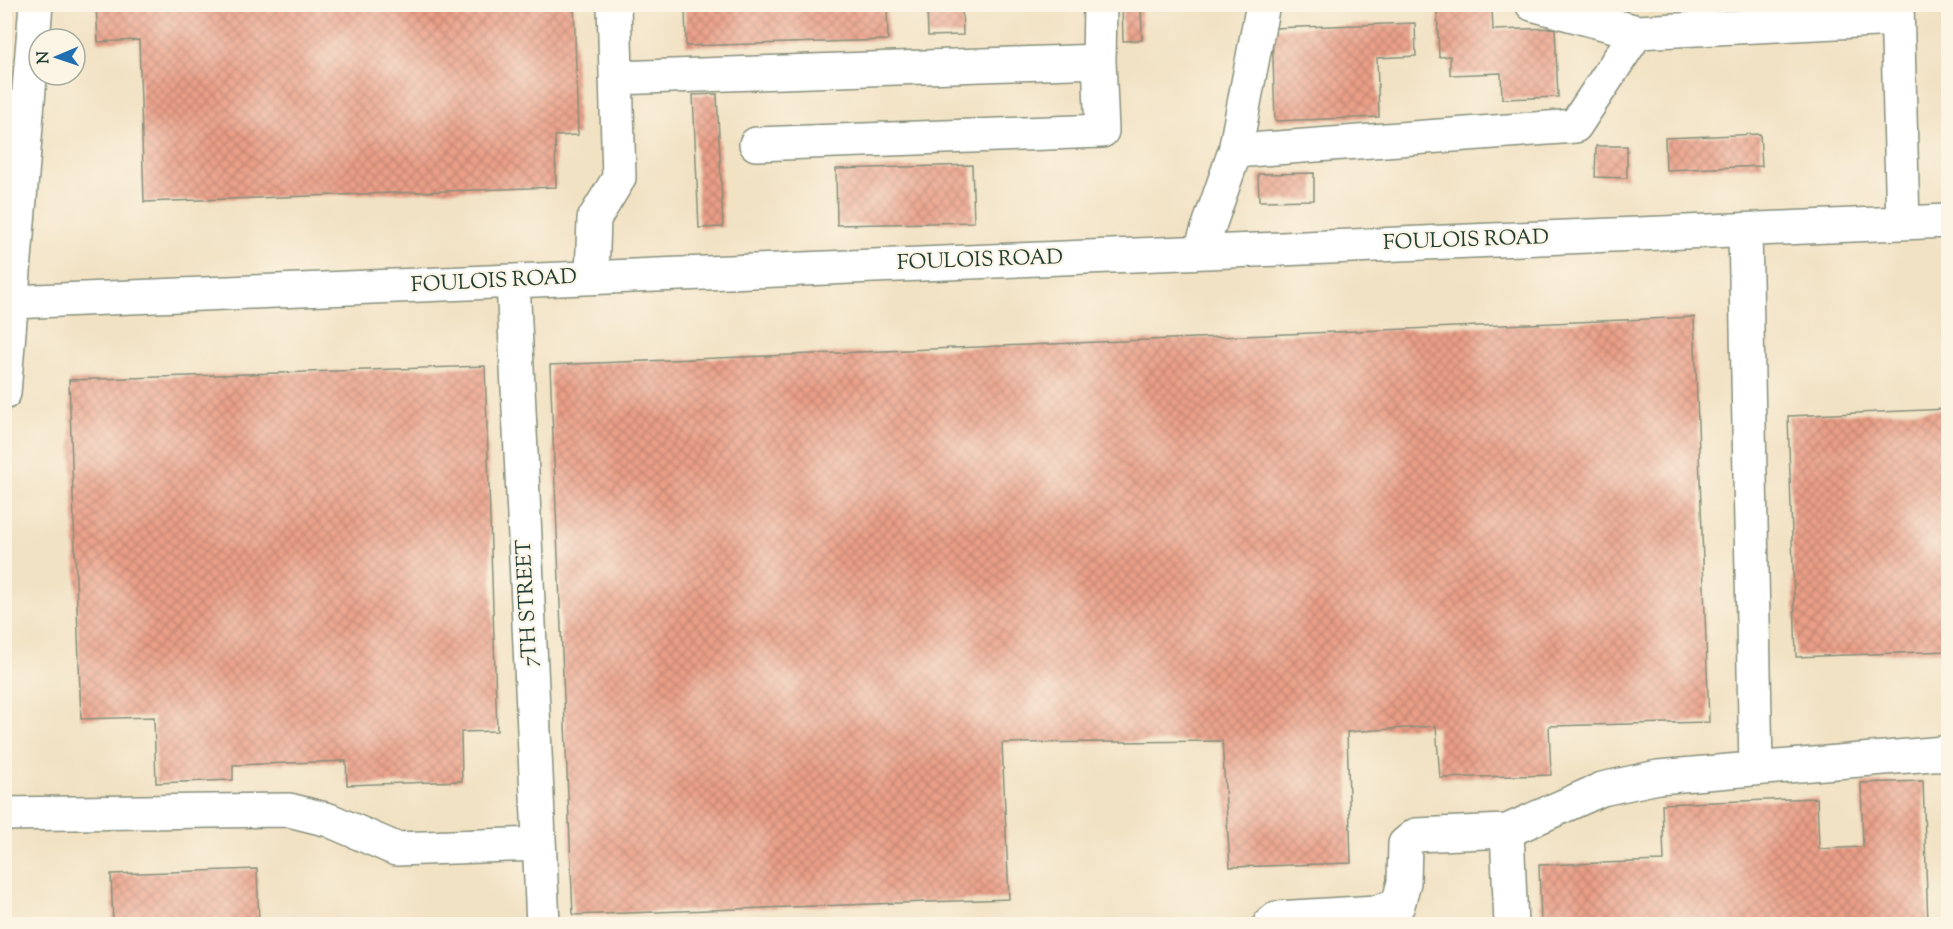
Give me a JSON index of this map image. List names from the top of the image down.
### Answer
{
  "streets": {
    "street": ["FOULOIS ROAD", "7TH STREET"]
  },
  "crossings": [
    ["FOULOIS ROAD", "7TH STREET"]
  ],
  "north": "left"
}
